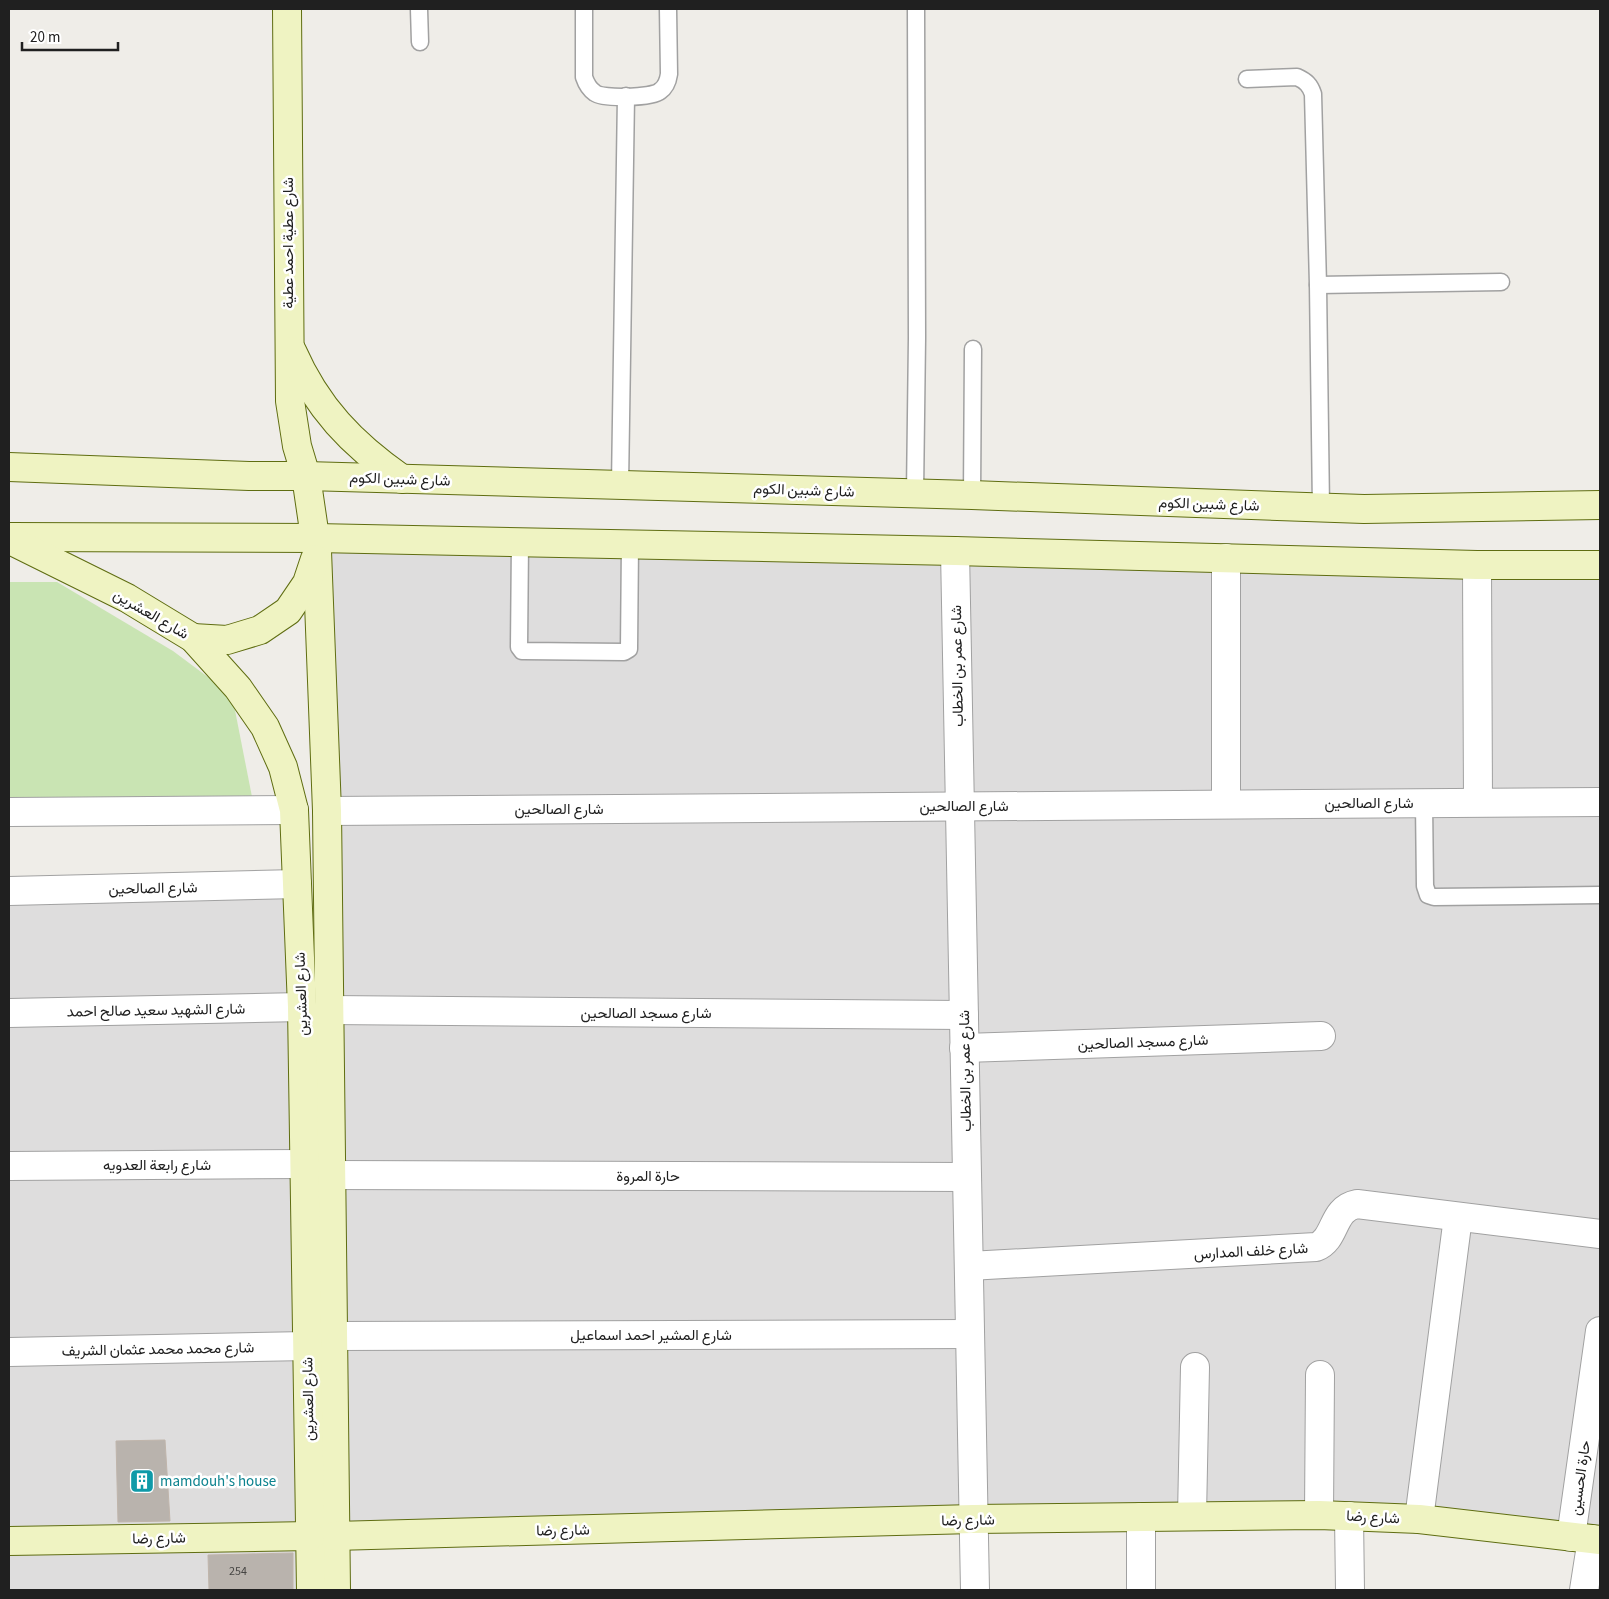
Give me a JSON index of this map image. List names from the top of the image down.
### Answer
{
  "streets": {
    "street": [
      "شارع عطية احمد عطية",
      "شارع شبين الكوم",
      "شارع العشرين",
      "شارع عمر بن الخطاب",
      "شارع الصالحين",
      "شارع الشهيد سعيد صالح احمد",
      "شارع مسجد الصالحين",
      "شارع رابعة العدويه",
      "حارة المروة",
      "شارع خلف المدارس",
      "شارع المشير احمد اسماعيل",
      "شارع محمد محمد عثمان الشريف",
      "حارة الحسين",
      "شارع رضا"
    ]
  },
  "crossings": [
    ["شارع عطية احمد عطية", "شارع شبين الكوم"],
    ["شارع عطية احمد عطية", "شارع العشرين"],
    ["شارع شبين الكوم", "شارع العشرين"],
    ["شارع العشرين", "شارع الصالحين"],
    ["شارع العشرين", "شارع الشهيد سعيد صالح احمد"],
    ["شارع العشرين", "شارع مسجد الصالحين"],
    ["شارع العشرين", "شارع رابعة العدويه"],
    ["شارع العشرين", "حارة المروة"],
    ["شارع العشرين", "شارع المشير احمد اسماعيل"],
    ["شارع العشرين", "شارع محمد محمد عثمان الشريف"],
    ["شارع العشرين", "شارع رضا"],
    ["شارع عمر بن الخطاب", "شارع الصالحين"],
    ["شارع عمر بن الخطاب", "شارع مسجد الصالحين"],
    ["شارع عمر بن الخطاب", "حارة المروة"],
    ["شارع عمر بن الخطاب", "شارع خلف المدارس"],
    ["شارع عمر بن الخطاب", "شارع المشير احمد اسماعيل"],
    ["شارع عمر بن الخطاب", "شارع رضا"],
    ["حارة الحسين", "شارع رضا"]
  ],
  "places": {
    "building": ["mamdouh's house"]
  },
  "house_numbers": ["254"],
  "scale_bar": "20 m"
}
